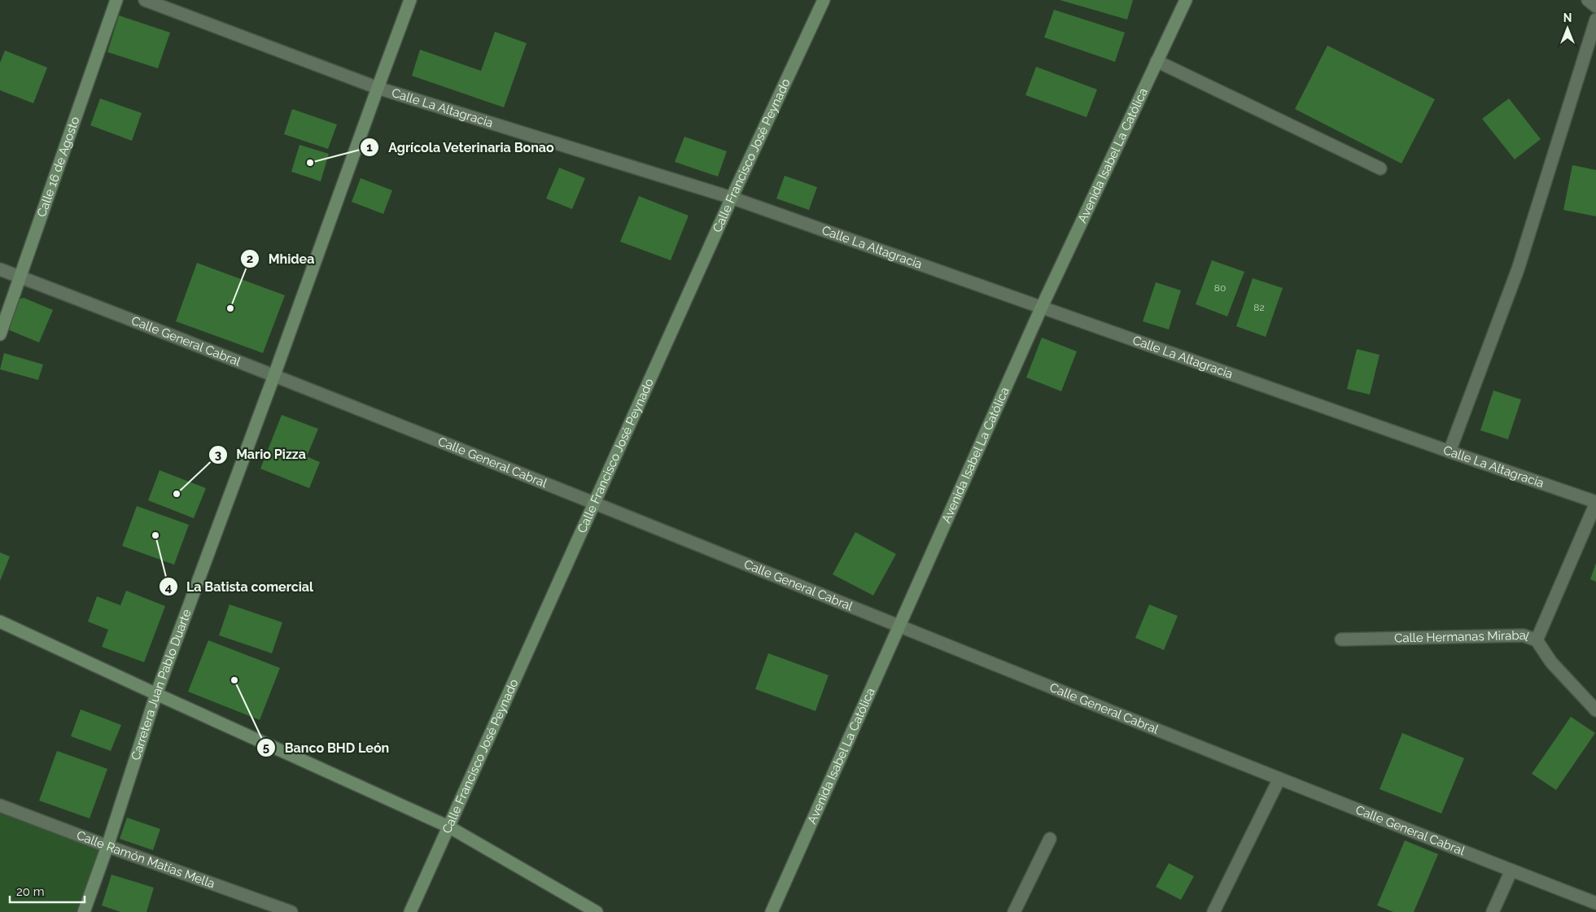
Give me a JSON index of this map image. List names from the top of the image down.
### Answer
{
  "streets": {
    "street": [
      "Calle La Altagracia",
      "Avenida Isabel La Católica",
      "Calle Francisco José Peynado",
      "Calle 16 de Agosto",
      "Calle General Cabral",
      "Calle Hermanas Mirabal",
      "Carretera Juan Pablo Duarte",
      "Calle Ramón Matías Mella"
    ]
  },
  "crossings": [
    ["Calle La Altagracia", "Avenida Isabel La Católica"],
    ["Calle La Altagracia", "Calle Francisco José Peynado"],
    ["Calle La Altagracia", "Carretera Juan Pablo Duarte"],
    ["Avenida Isabel La Católica", "Calle General Cabral"],
    ["Calle Francisco José Peynado", "Calle General Cabral"],
    ["Calle 16 de Agosto", "Calle General Cabral"],
    ["Calle General Cabral", "Carretera Juan Pablo Duarte"],
    ["Carretera Juan Pablo Duarte", "Calle Ramón Matías Mella"]
  ],
  "places": [
    "Agrícola Veterinaria Bonao",
    "Mhidea",
    "Mario Pizza",
    "La Batista comercial",
    "Banco BHD León"
  ],
  "house_numbers": ["80", "82"],
  "scale_bar": "20 m",
  "north": "top"
}
